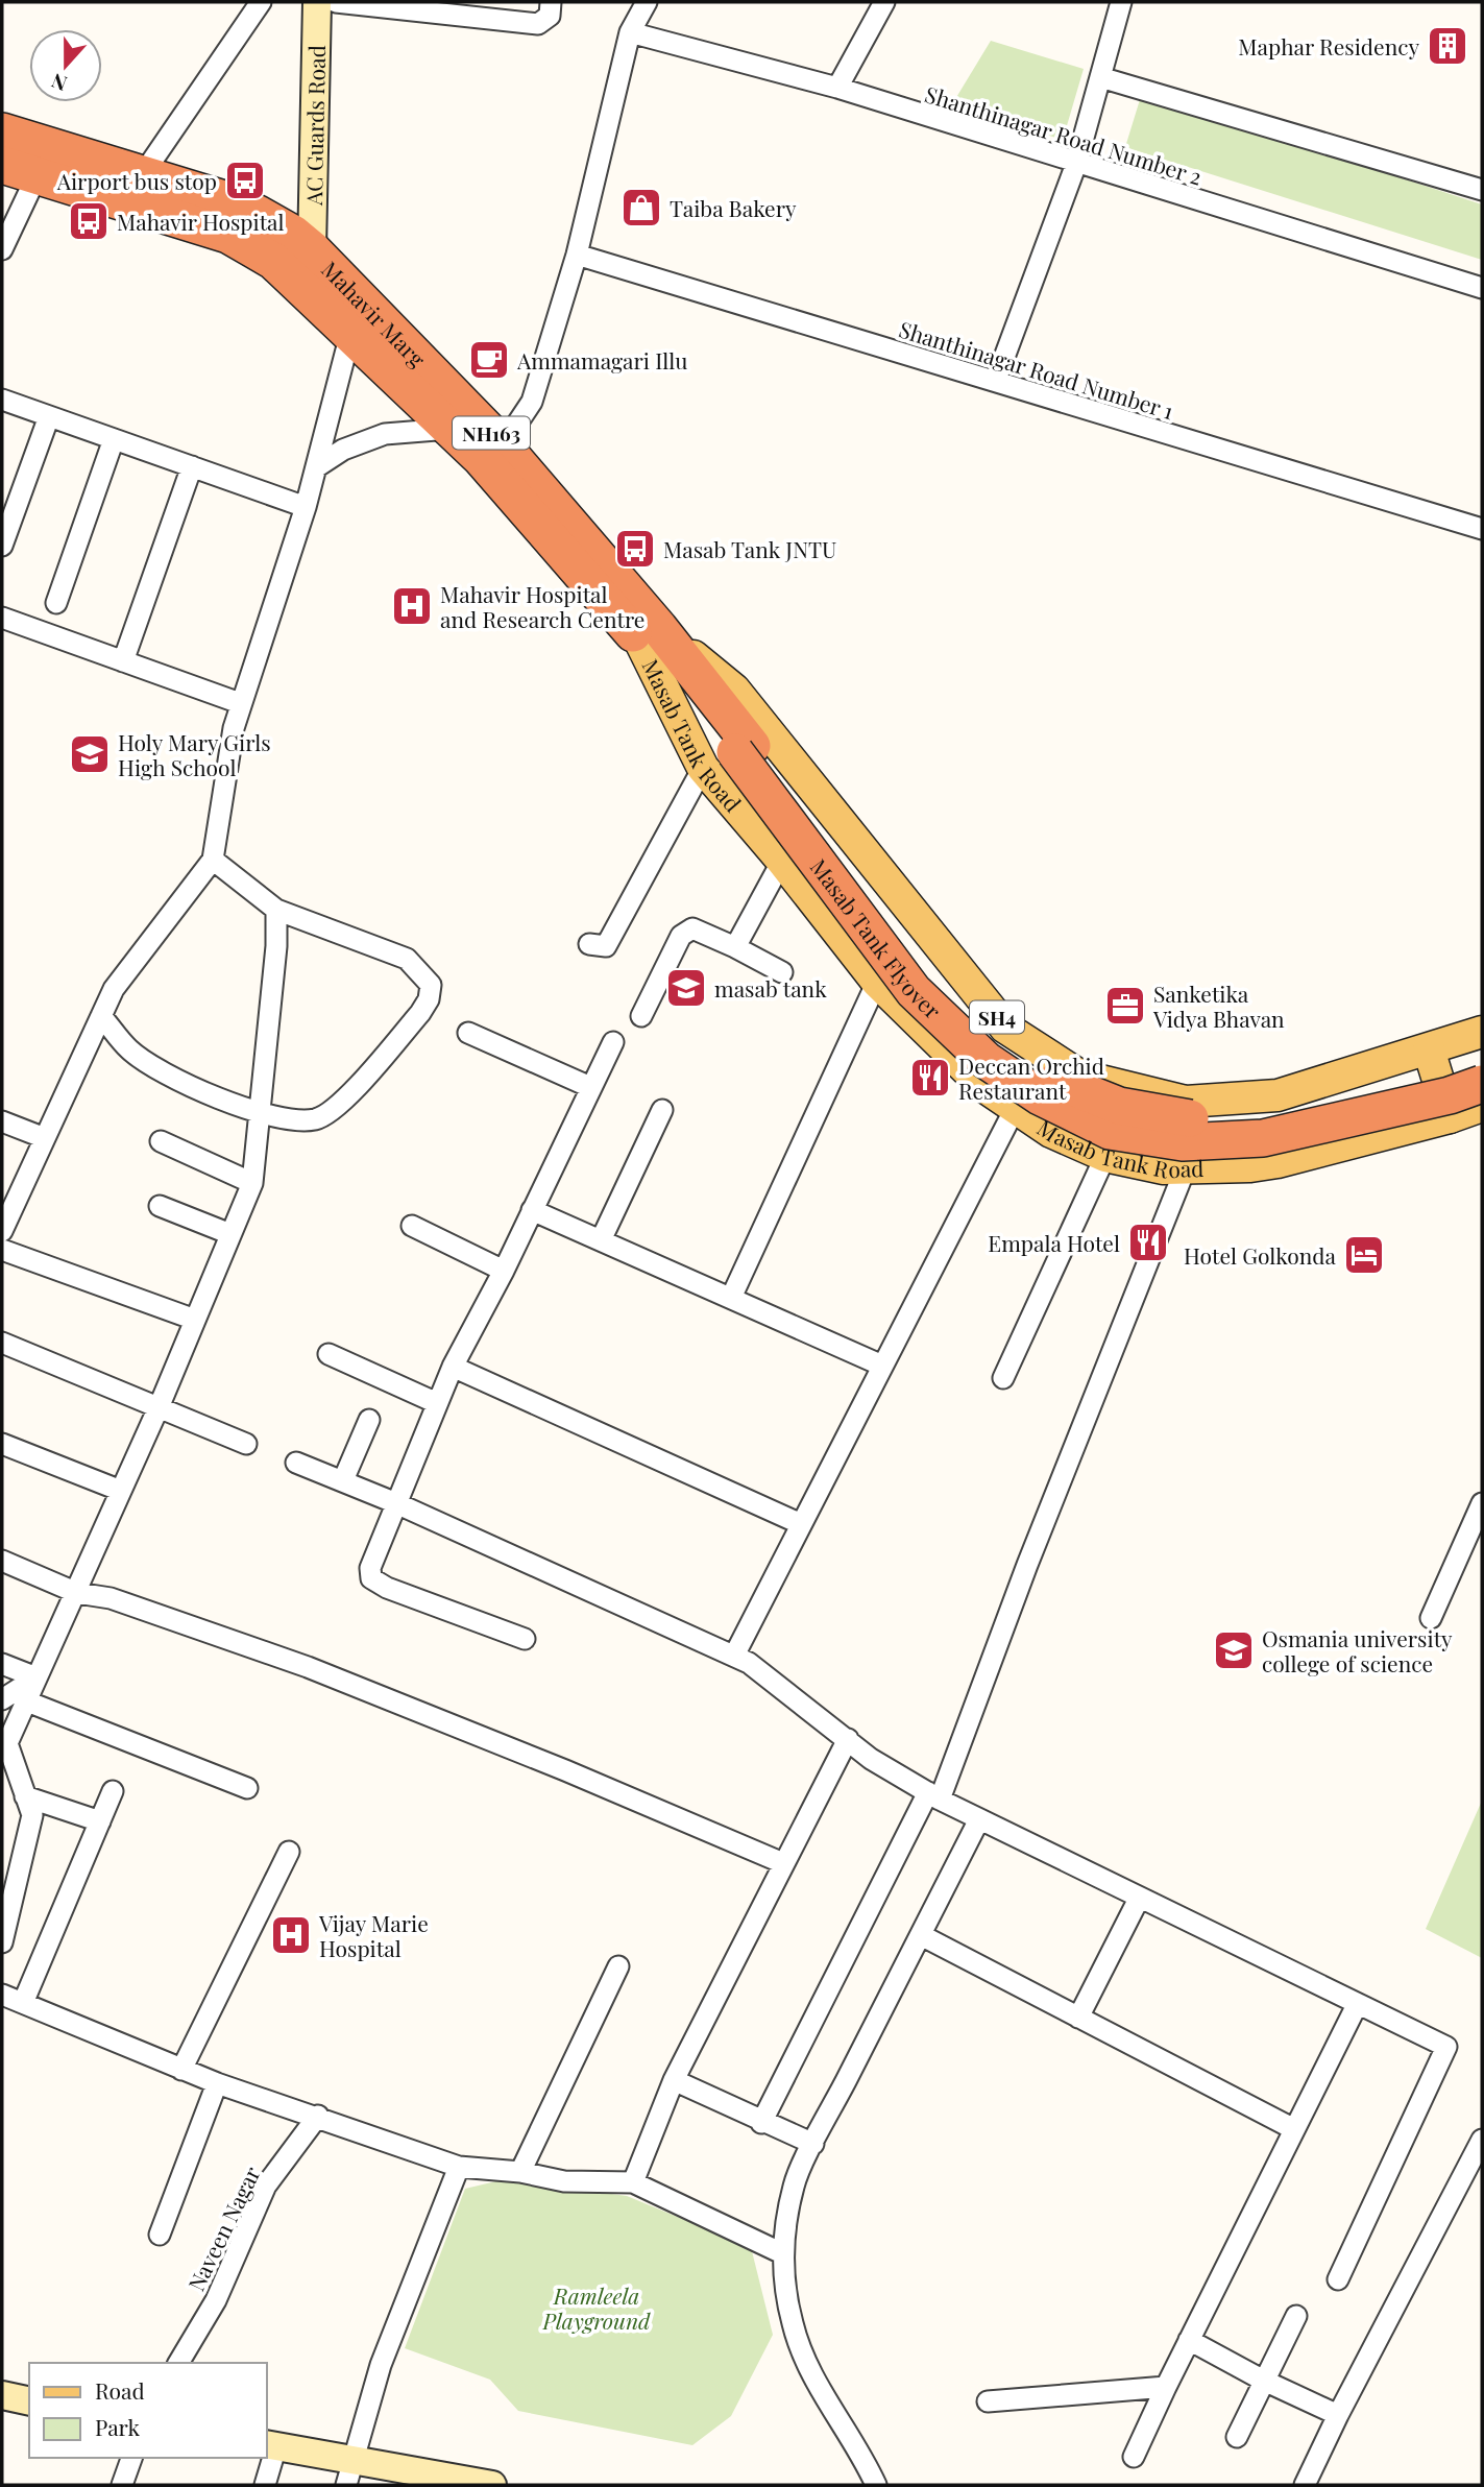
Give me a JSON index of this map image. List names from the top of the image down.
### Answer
{
  "streets": {
    "highway": ["Mahavir Marg", "NH163", "Masab Tank Flyover"],
    "main road": ["Masab Tank Road", "SH4"],
    "street": [
      "AC Guards Road",
      "Shanthinagar Road Number 2",
      "Shanthinagar Road Number 1",
      "Naveen Nagar"
    ]
  },
  "crossings": [
    ["AC Guards Road", "Mahavir Marg"],
    ["Mahavir Marg", "Masab Tank Road"],
    ["Mahavir Marg", "Masab Tank Flyover"],
    ["Masab Tank Road", "Masab Tank Flyover"]
  ],
  "parks": ["Ramleela Playground"],
  "places": {
    "building": ["Maphar Residency"],
    "bus stop": ["Airport bus stop", "Mahavir Hospital", "Masab Tank JNTU"],
    "shop": ["Taiba Bakery"],
    "cafe": ["Ammamagari Illu"],
    "hospital": ["Mahavir Hospital and Research Centre", "Vijay Marie Hospital"],
    "school or university": ["Holy Mary Girls High School", "masab tank", "Osmania university college of science"],
    "office": ["Sanketika Vidya Bhavan"],
    "restaurant": ["Deccan Orchid Restaurant", "Empala Hotel"],
    "hotel": ["Hotel Golkonda"]
  },
  "legend": ["Road", "Park"],
  "north": "bottom"
}
